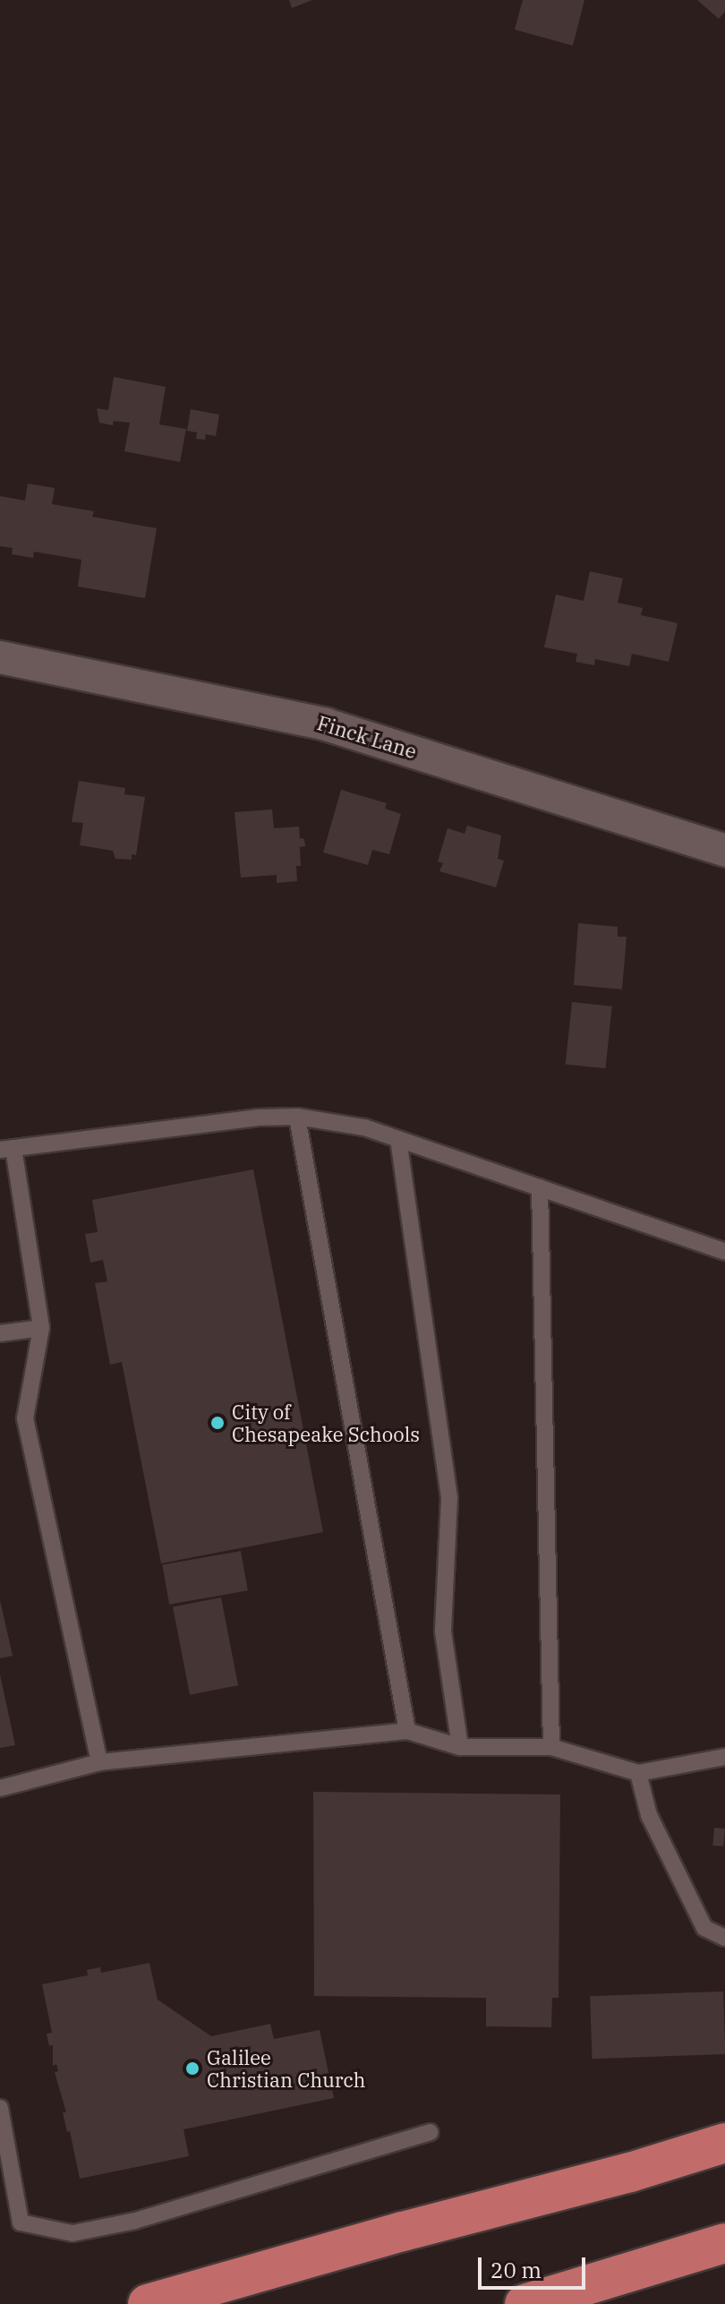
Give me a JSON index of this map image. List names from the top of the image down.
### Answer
{
  "streets": {
    "street": ["Finck Lane"]
  },
  "places": ["City of Chesapeake Schools", "Galilee Christian Church"],
  "scale_bar": "20 m"
}
